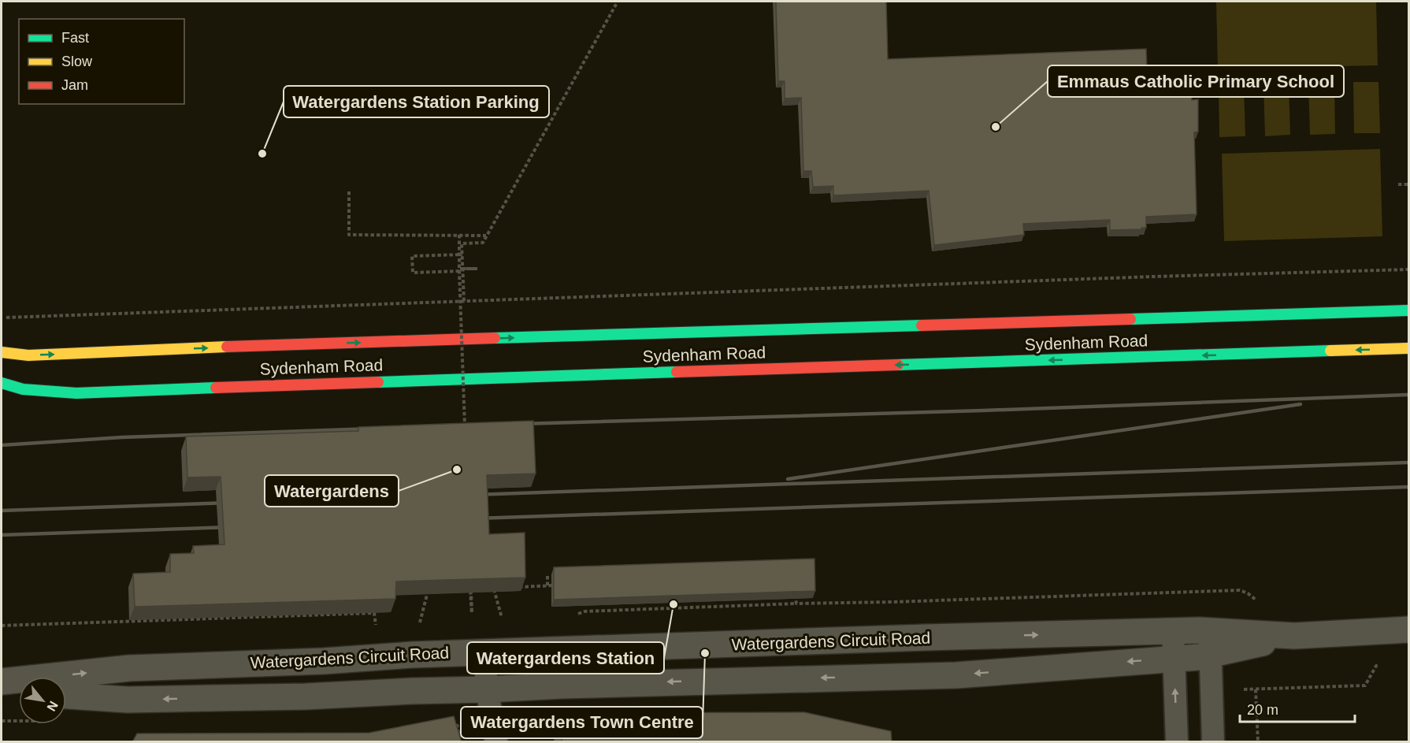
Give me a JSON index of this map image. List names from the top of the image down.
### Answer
{
  "streets": {
    "street": ["Sydenham Road", "Watergardens Circuit Road"]
  },
  "places": [
    "Emmaus Catholic Primary School",
    "Watergardens Station Parking",
    "Watergardens",
    "Watergardens Station",
    "Watergardens Town Centre"
  ],
  "legend": ["Fast", "Slow", "Jam"],
  "scale_bar": "20 m",
  "north": "bottom right"
}
